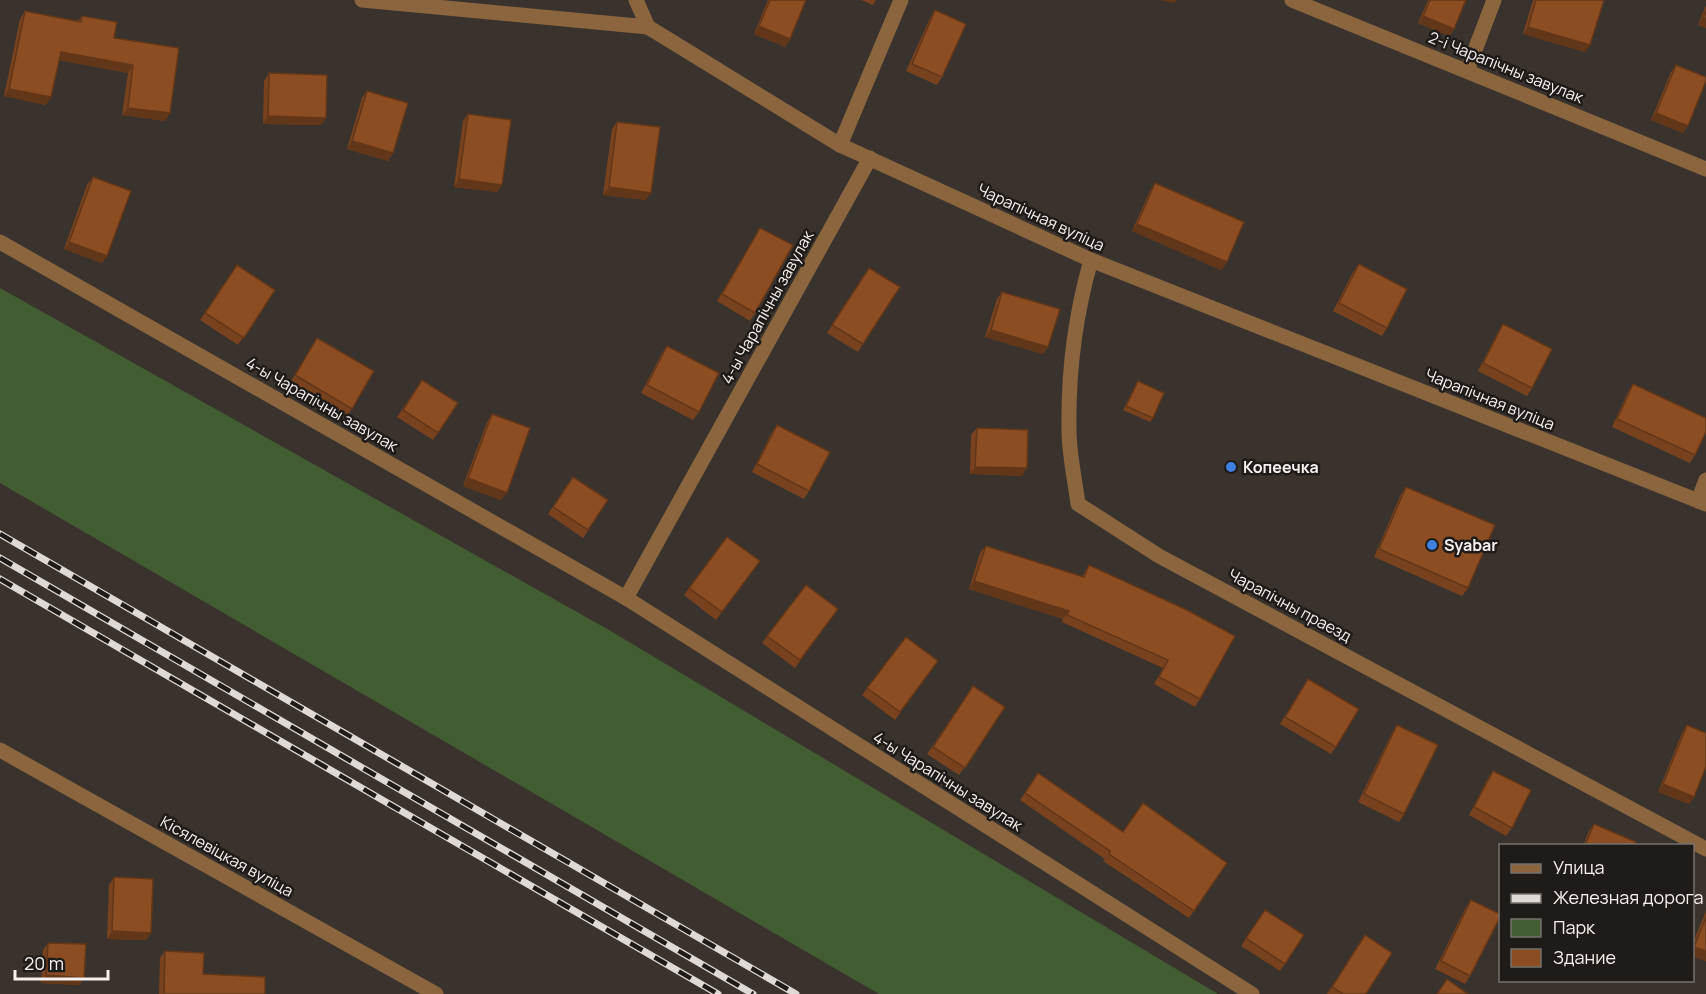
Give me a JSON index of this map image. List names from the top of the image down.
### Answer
{
  "streets": {
    "street": [
      "2-і Чарапічны завулак",
      "Чарапічная вуліца",
      "4-ы Чарапічны завулак",
      "Чарапічны праезд",
      "Кісялевіцкая вуліца"
    ]
  },
  "crossings": [
    ["Чарапічная вуліца", "4-ы Чарапічны завулак"],
    ["Чарапічная вуліца", "Чарапічны праезд"]
  ],
  "places": ["Копеечка", "Syabar"],
  "legend": [
    "Улица",
    "Железная дорога",
    "Парк",
    "Здание"
  ],
  "scale_bar": "20 m"
}
